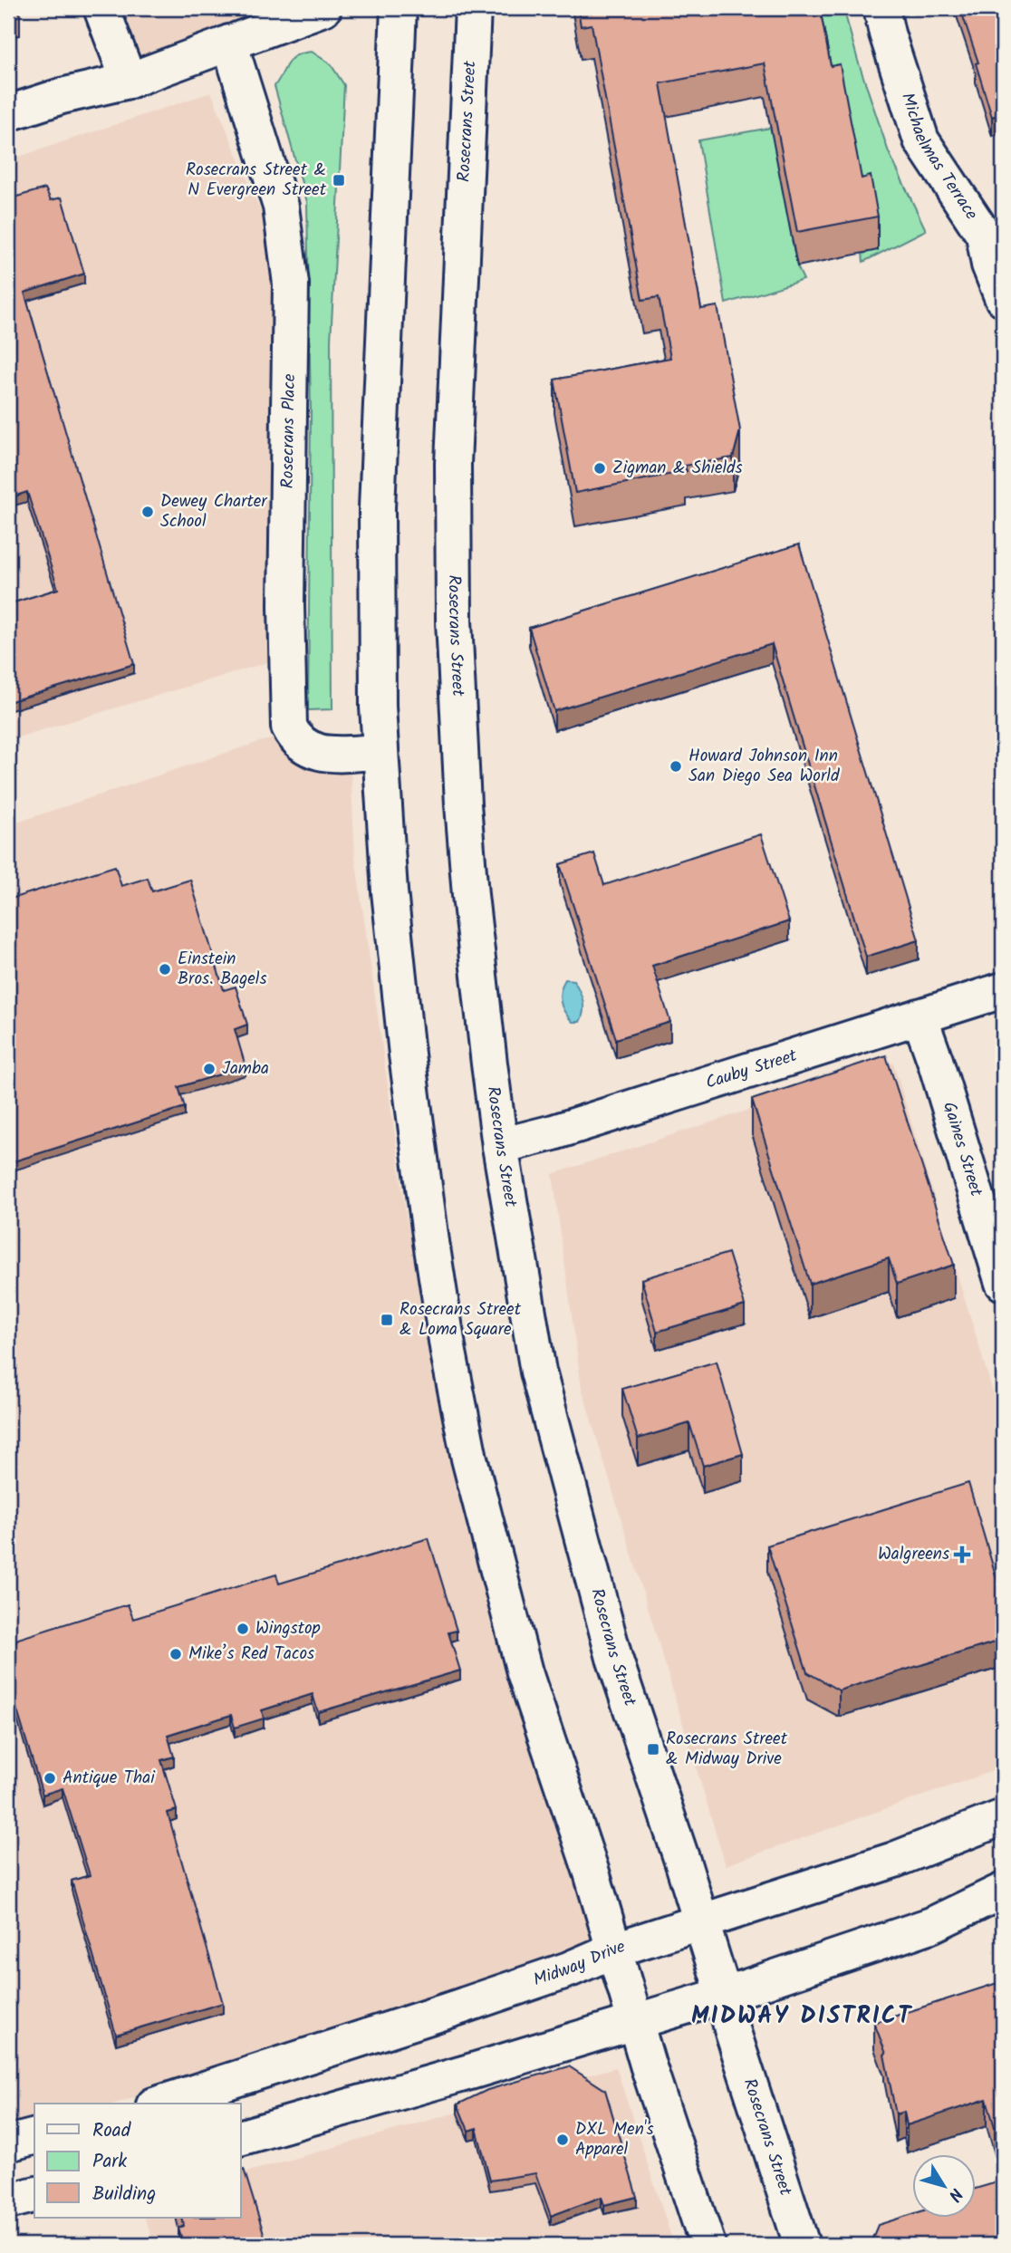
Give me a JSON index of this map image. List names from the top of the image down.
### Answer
{
  "streets": {
    "main road": [
      "Rosecrans Street",
      "Michaelmas Terrace",
      "Rosecrans Place",
      "Cauby Street",
      "Gaines Street",
      "Midway Drive"
    ]
  },
  "crossings": [
    ["Rosecrans Street", "Cauby Street"],
    ["Rosecrans Street", "Midway Drive"],
    ["Cauby Street", "Gaines Street"]
  ],
  "districts": ["MIDWAY DISTRICT"],
  "places": {
    "transit": ["Rosecrans Street & N Evergreen Street", "Rosecrans Street & Loma Square", "Rosecrans Street & Midway Drive"],
    "other": [
      "Zigman & Shields",
      "Dewey Charter School",
      "Howard Johnson Inn San Diego Sea World",
      "Einstein Bros. Bagels",
      "Jamba",
      "Wingstop",
      "Mike’s Red Tacos",
      "Antique Thai",
      "DXL Men's Apparel"
    ],
    "health": ["Walgreens"]
  },
  "legend": ["Road", "Park", "Building"],
  "north": "bottom right"
}
